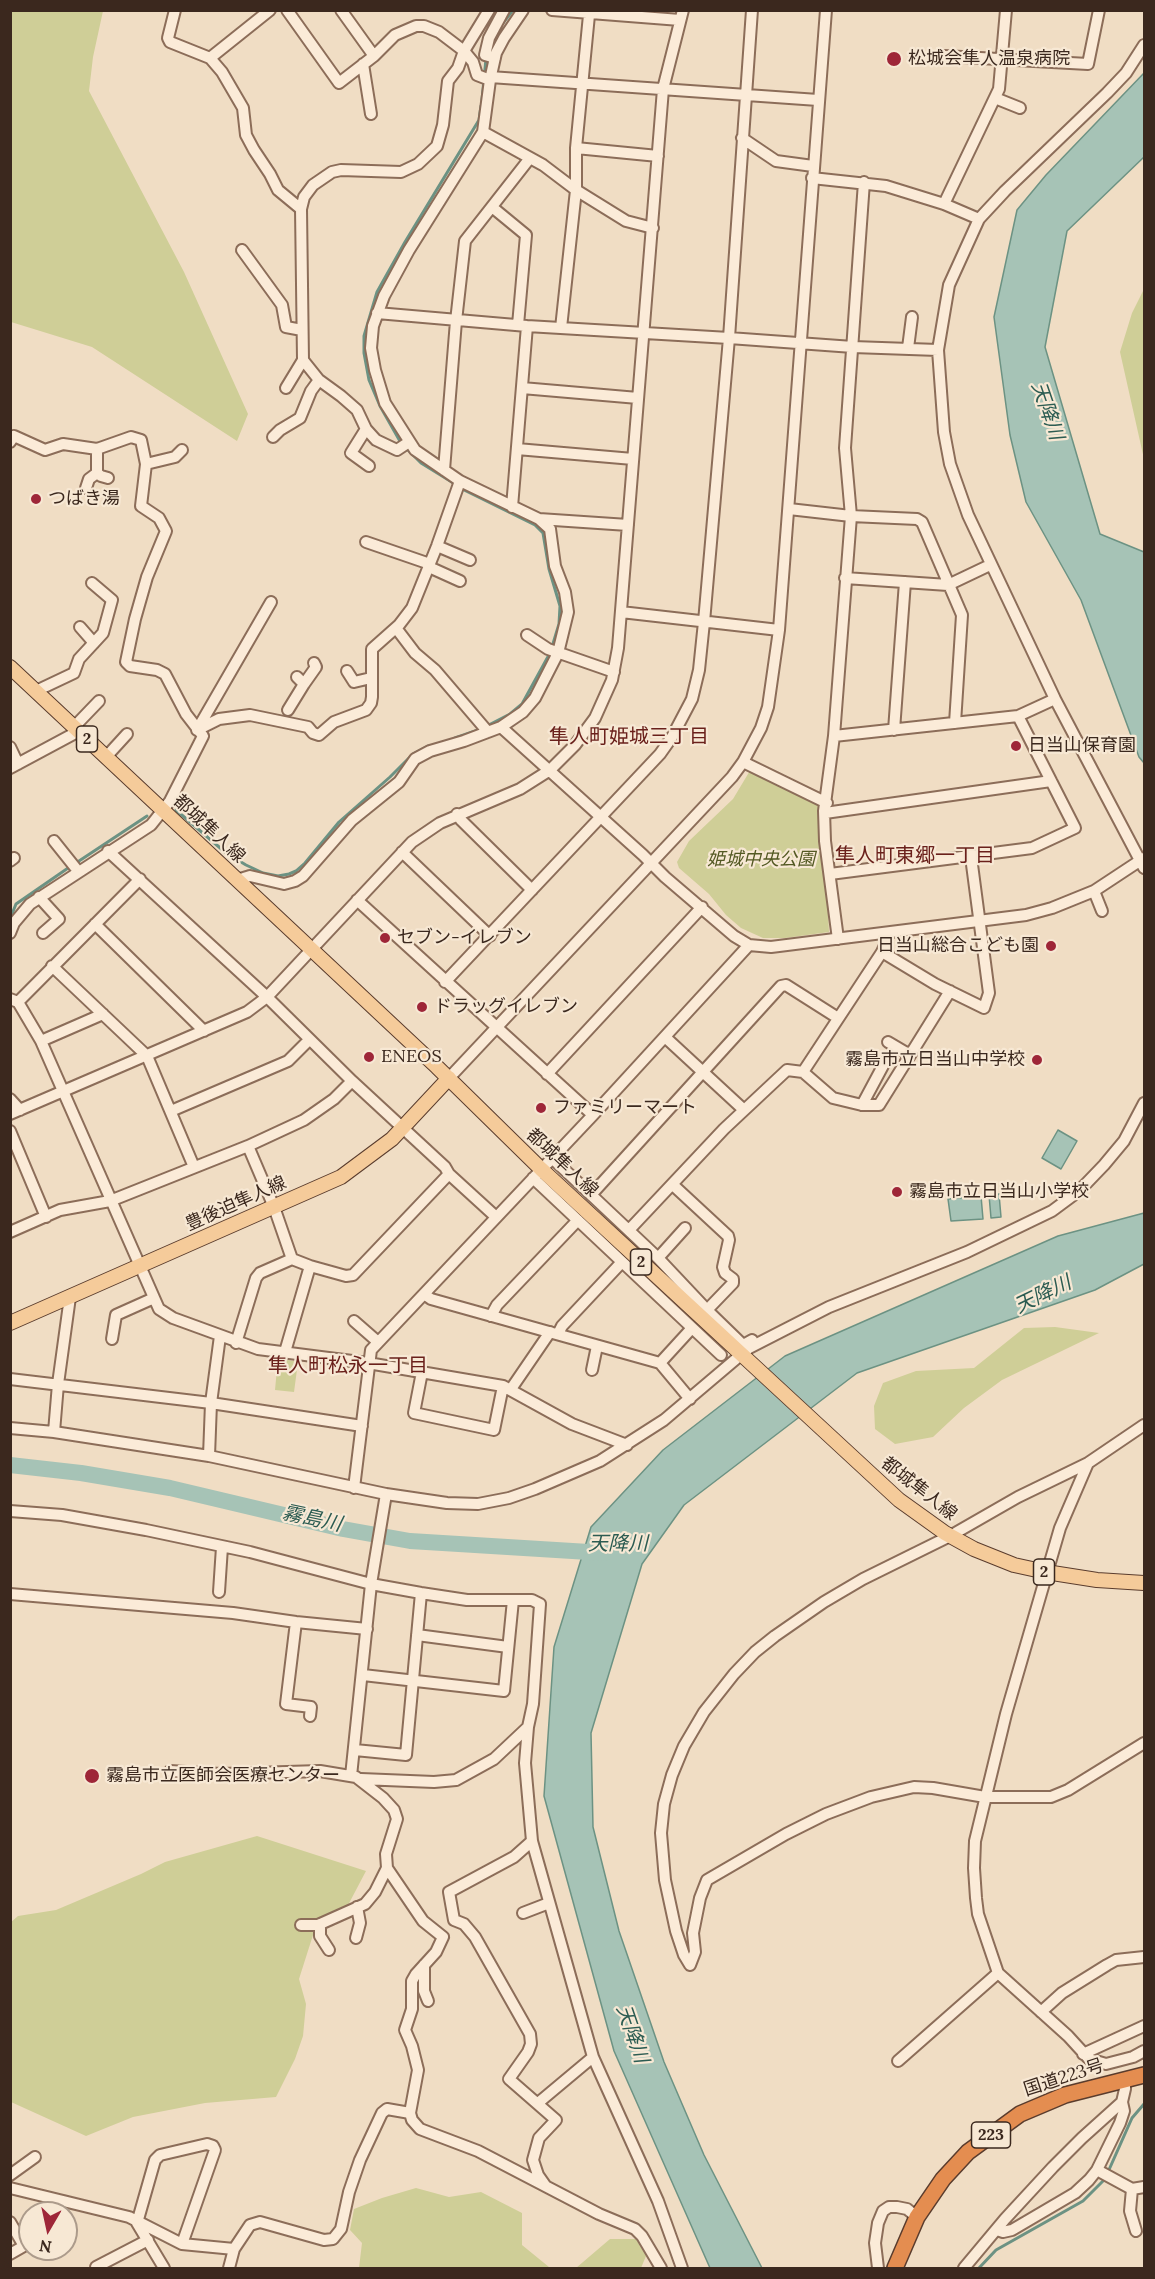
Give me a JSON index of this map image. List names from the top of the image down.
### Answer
{
  "streets": {
    "highway": ["国道223号", "223"],
    "main road": ["2", "都城隼人線", "豊後迫隼人線"]
  },
  "crossings": [
    ["都城隼人線", "豊後迫隼人線"]
  ],
  "districts": ["隼人町姫城三丁目", "隼人町東郷一丁目", "隼人町松永一丁目"],
  "water": ["天降川", "霧島川"],
  "parks": ["姫城中央公園"],
  "places": [
    "松城会隼人温泉病院",
    "つばき湯",
    "日当山保育園",
    "セブン-イレブン",
    "日当山総合こども園",
    "ドラッグイレブン",
    "ENEOS",
    "霧島市立日当山中学校",
    "ファミリーマート",
    "霧島市立日当山小学校",
    "霧島市立医師会医療センター"
  ],
  "north": "bottom"
}
